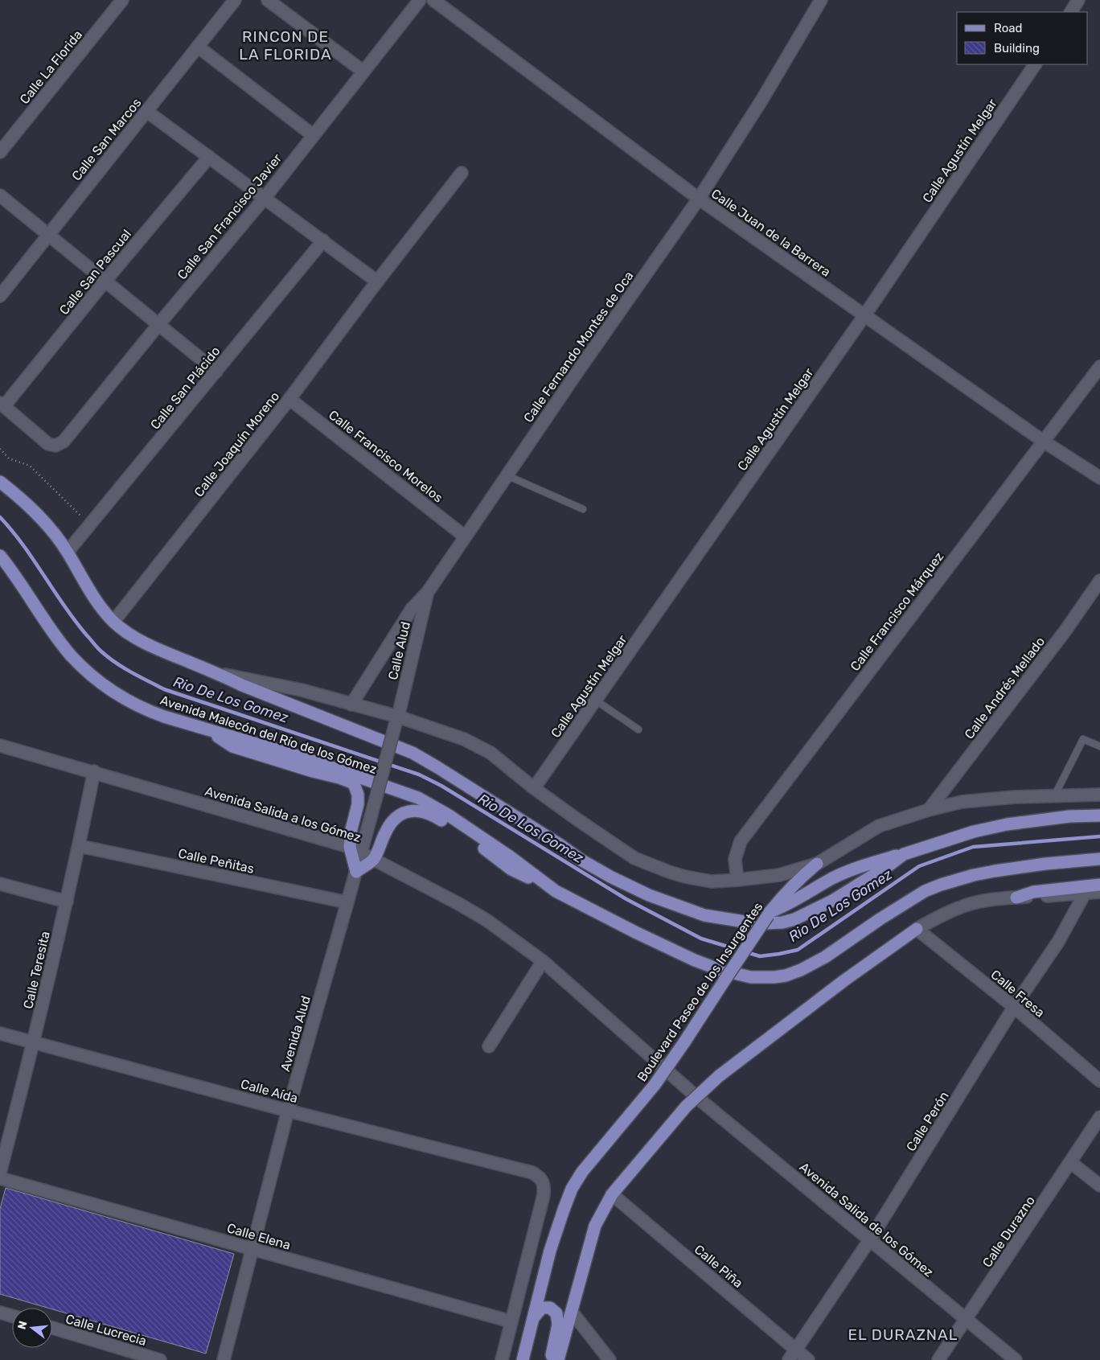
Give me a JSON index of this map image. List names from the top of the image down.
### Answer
{
  "streets": {
    "main road": ["Avenida Malecón del Río de los Gómez", "Boulevard Paseo de los Insurgentes"],
    "street": [
      "Calle La Florida",
      "Calle San Marcos",
      "Calle Agustín Melgar",
      "Calle San Francisco Javier",
      "Calle Juan de la Barrera",
      "Calle San Pascual",
      "Calle Fernando Montes de Oca",
      "Calle San Plácido",
      "Calle Joaquín Moreno",
      "Calle Francisco Morelos",
      "Calle Francisco Márquez",
      "Calle Alud",
      "Calle Andrés Mellado",
      "Avenida Salida a los Gómez",
      "Calle Peñitas",
      "Calle Teresita",
      "Calle Fresa",
      "Avenida Alud",
      "Calle Aída",
      "Calle Perón",
      "Avenida Salida de los Gómez",
      "Calle Durazno",
      "Calle Elena",
      "Calle Piña",
      "Calle Lucrecia"
    ]
  },
  "crossings": [
    ["Calle Agustín Melgar", "Calle Juan de la Barrera"],
    ["Calle San Francisco Javier", "Calle San Pascual"],
    ["Calle Juan de la Barrera", "Calle Fernando Montes de Oca"],
    ["Calle Juan de la Barrera", "Calle Francisco Márquez"],
    ["Calle Fernando Montes de Oca", "Calle Francisco Morelos"],
    ["Calle Fernando Montes de Oca", "Calle Alud"],
    ["Calle Joaquín Moreno", "Calle Francisco Morelos"],
    ["Calle Alud", "Avenida Alud"],
    ["Avenida Salida a los Gómez", "Calle Teresita"],
    ["Avenida Salida a los Gómez", "Avenida Alud"],
    ["Avenida Salida a los Gómez", "Avenida Salida de los Gómez"],
    ["Calle Peñitas", "Calle Teresita"],
    ["Calle Peñitas", "Avenida Alud"],
    ["Calle Teresita", "Calle Aída"],
    ["Calle Fresa", "Calle Perón"],
    ["Avenida Alud", "Calle Aída"],
    ["Avenida Alud", "Calle Elena"],
    ["Calle Aída", "Calle Elena"],
    ["Calle Perón", "Avenida Salida de los Gómez"],
    ["Calle Perón", "Calle Piña"],
    ["Avenida Salida de los Gómez", "Calle Durazno"]
  ],
  "districts": ["RINCON DE LA FLORIDA", "EL DURAZNAL"],
  "water": ["Rio De Los Gomez"],
  "legend": ["Road", "Building"],
  "north": "left"
}
